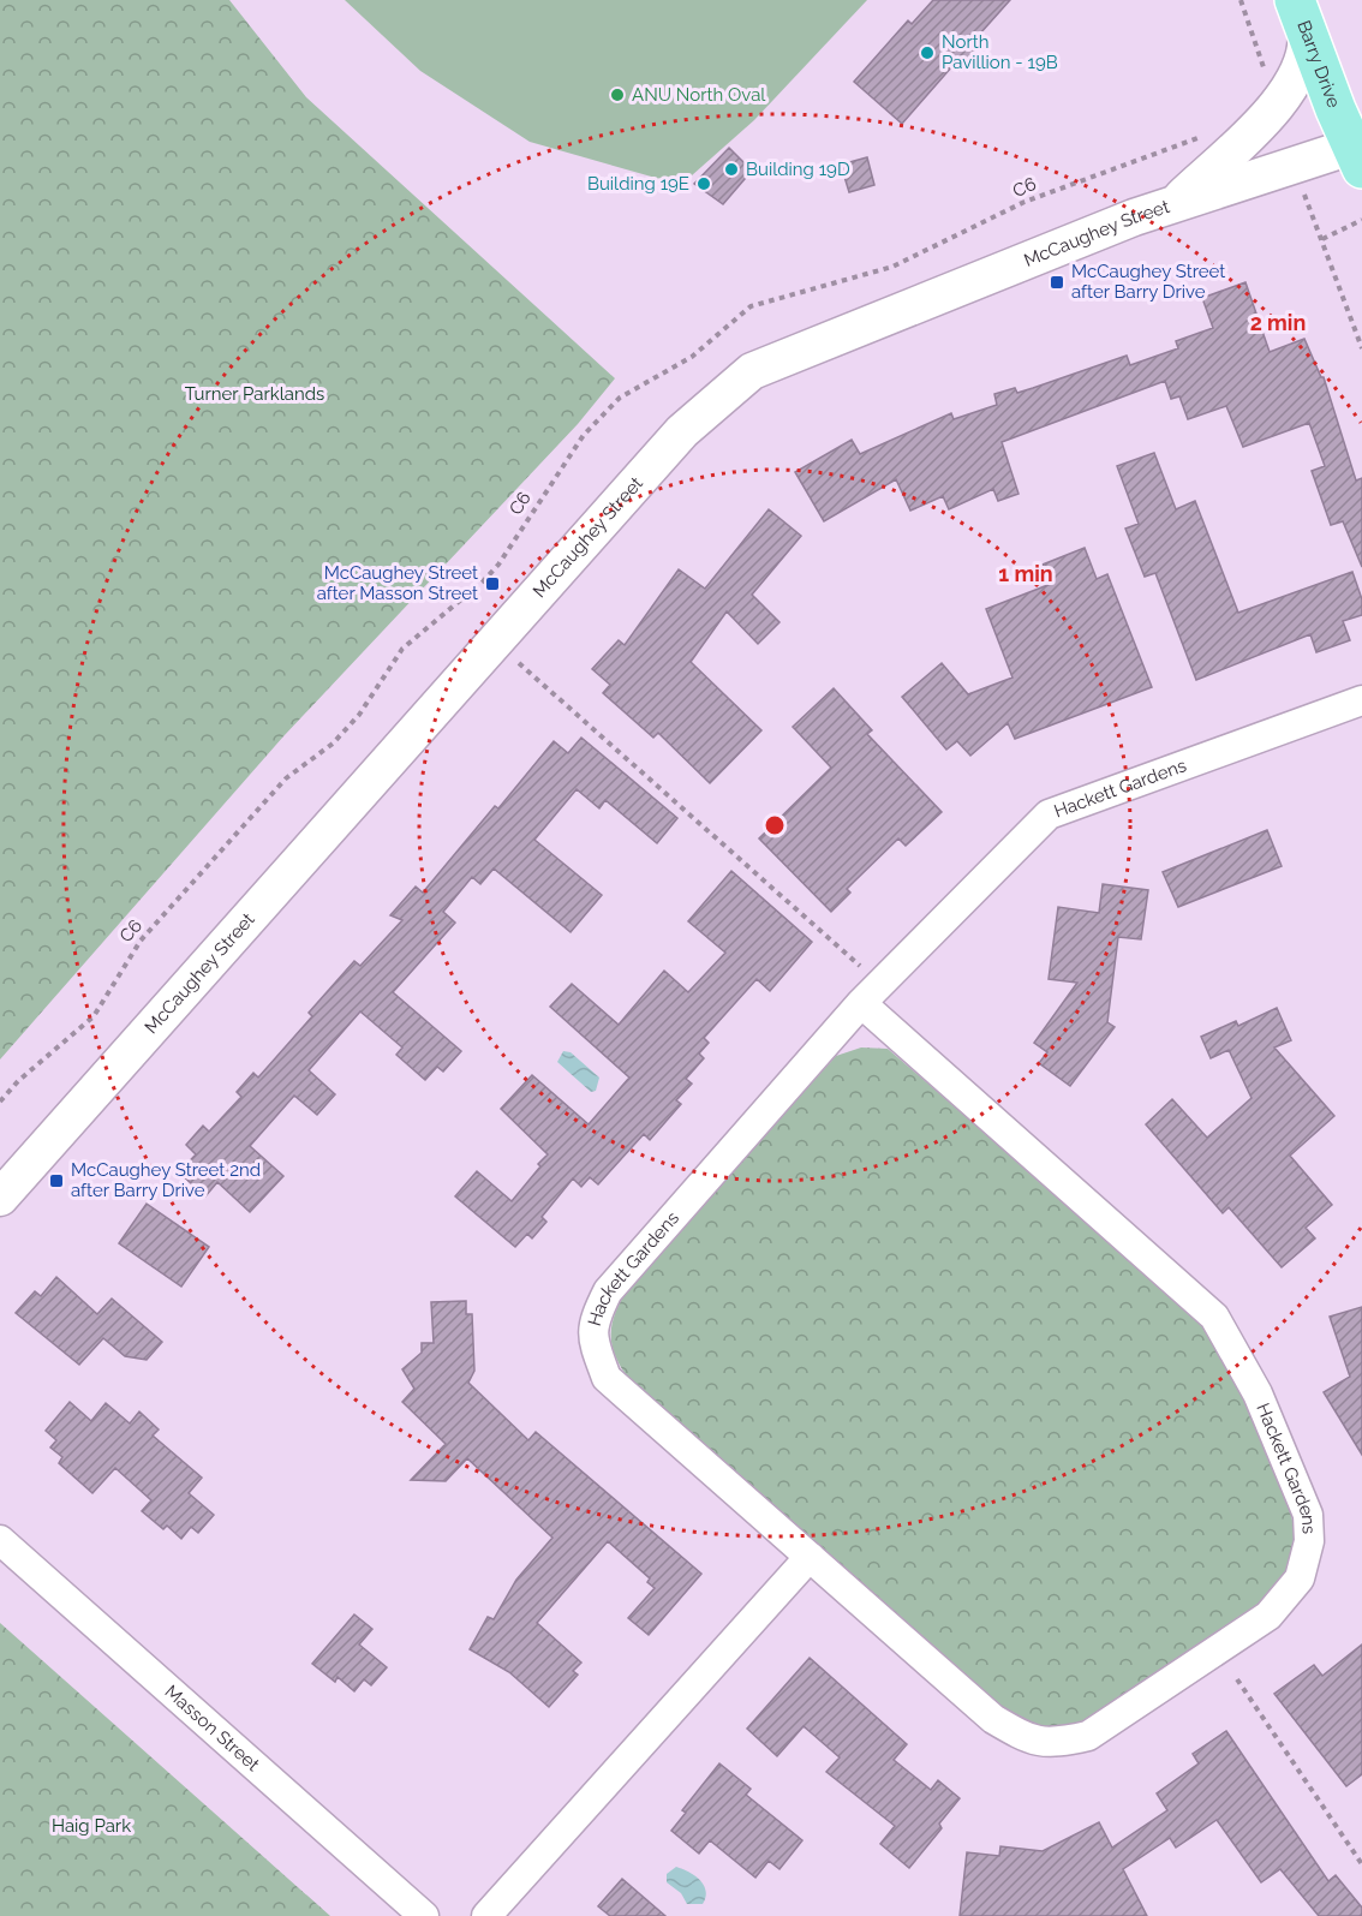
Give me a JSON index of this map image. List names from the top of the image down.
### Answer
{
  "streets": {
    "main road": ["Barry Drive"],
    "street": ["McCaughey Street", "Hackett Gardens", "Masson Street"],
    "path": ["C6"]
  },
  "crossings": [
    ["Barry Drive", "McCaughey Street"]
  ],
  "parks": ["Turner Parklands", "Haig Park"],
  "places": {
    "other": [
      "North Pavillion - 19B",
      "ANU North Oval",
      "Building 19D",
      "Building 19E"
    ],
    "transit": ["McCaughey Street after Barry Drive", "McCaughey Street after Masson Street", "McCaughey Street 2nd after Barry Drive"]
  },
  "rings": ["2 min", "1 min"]
}
